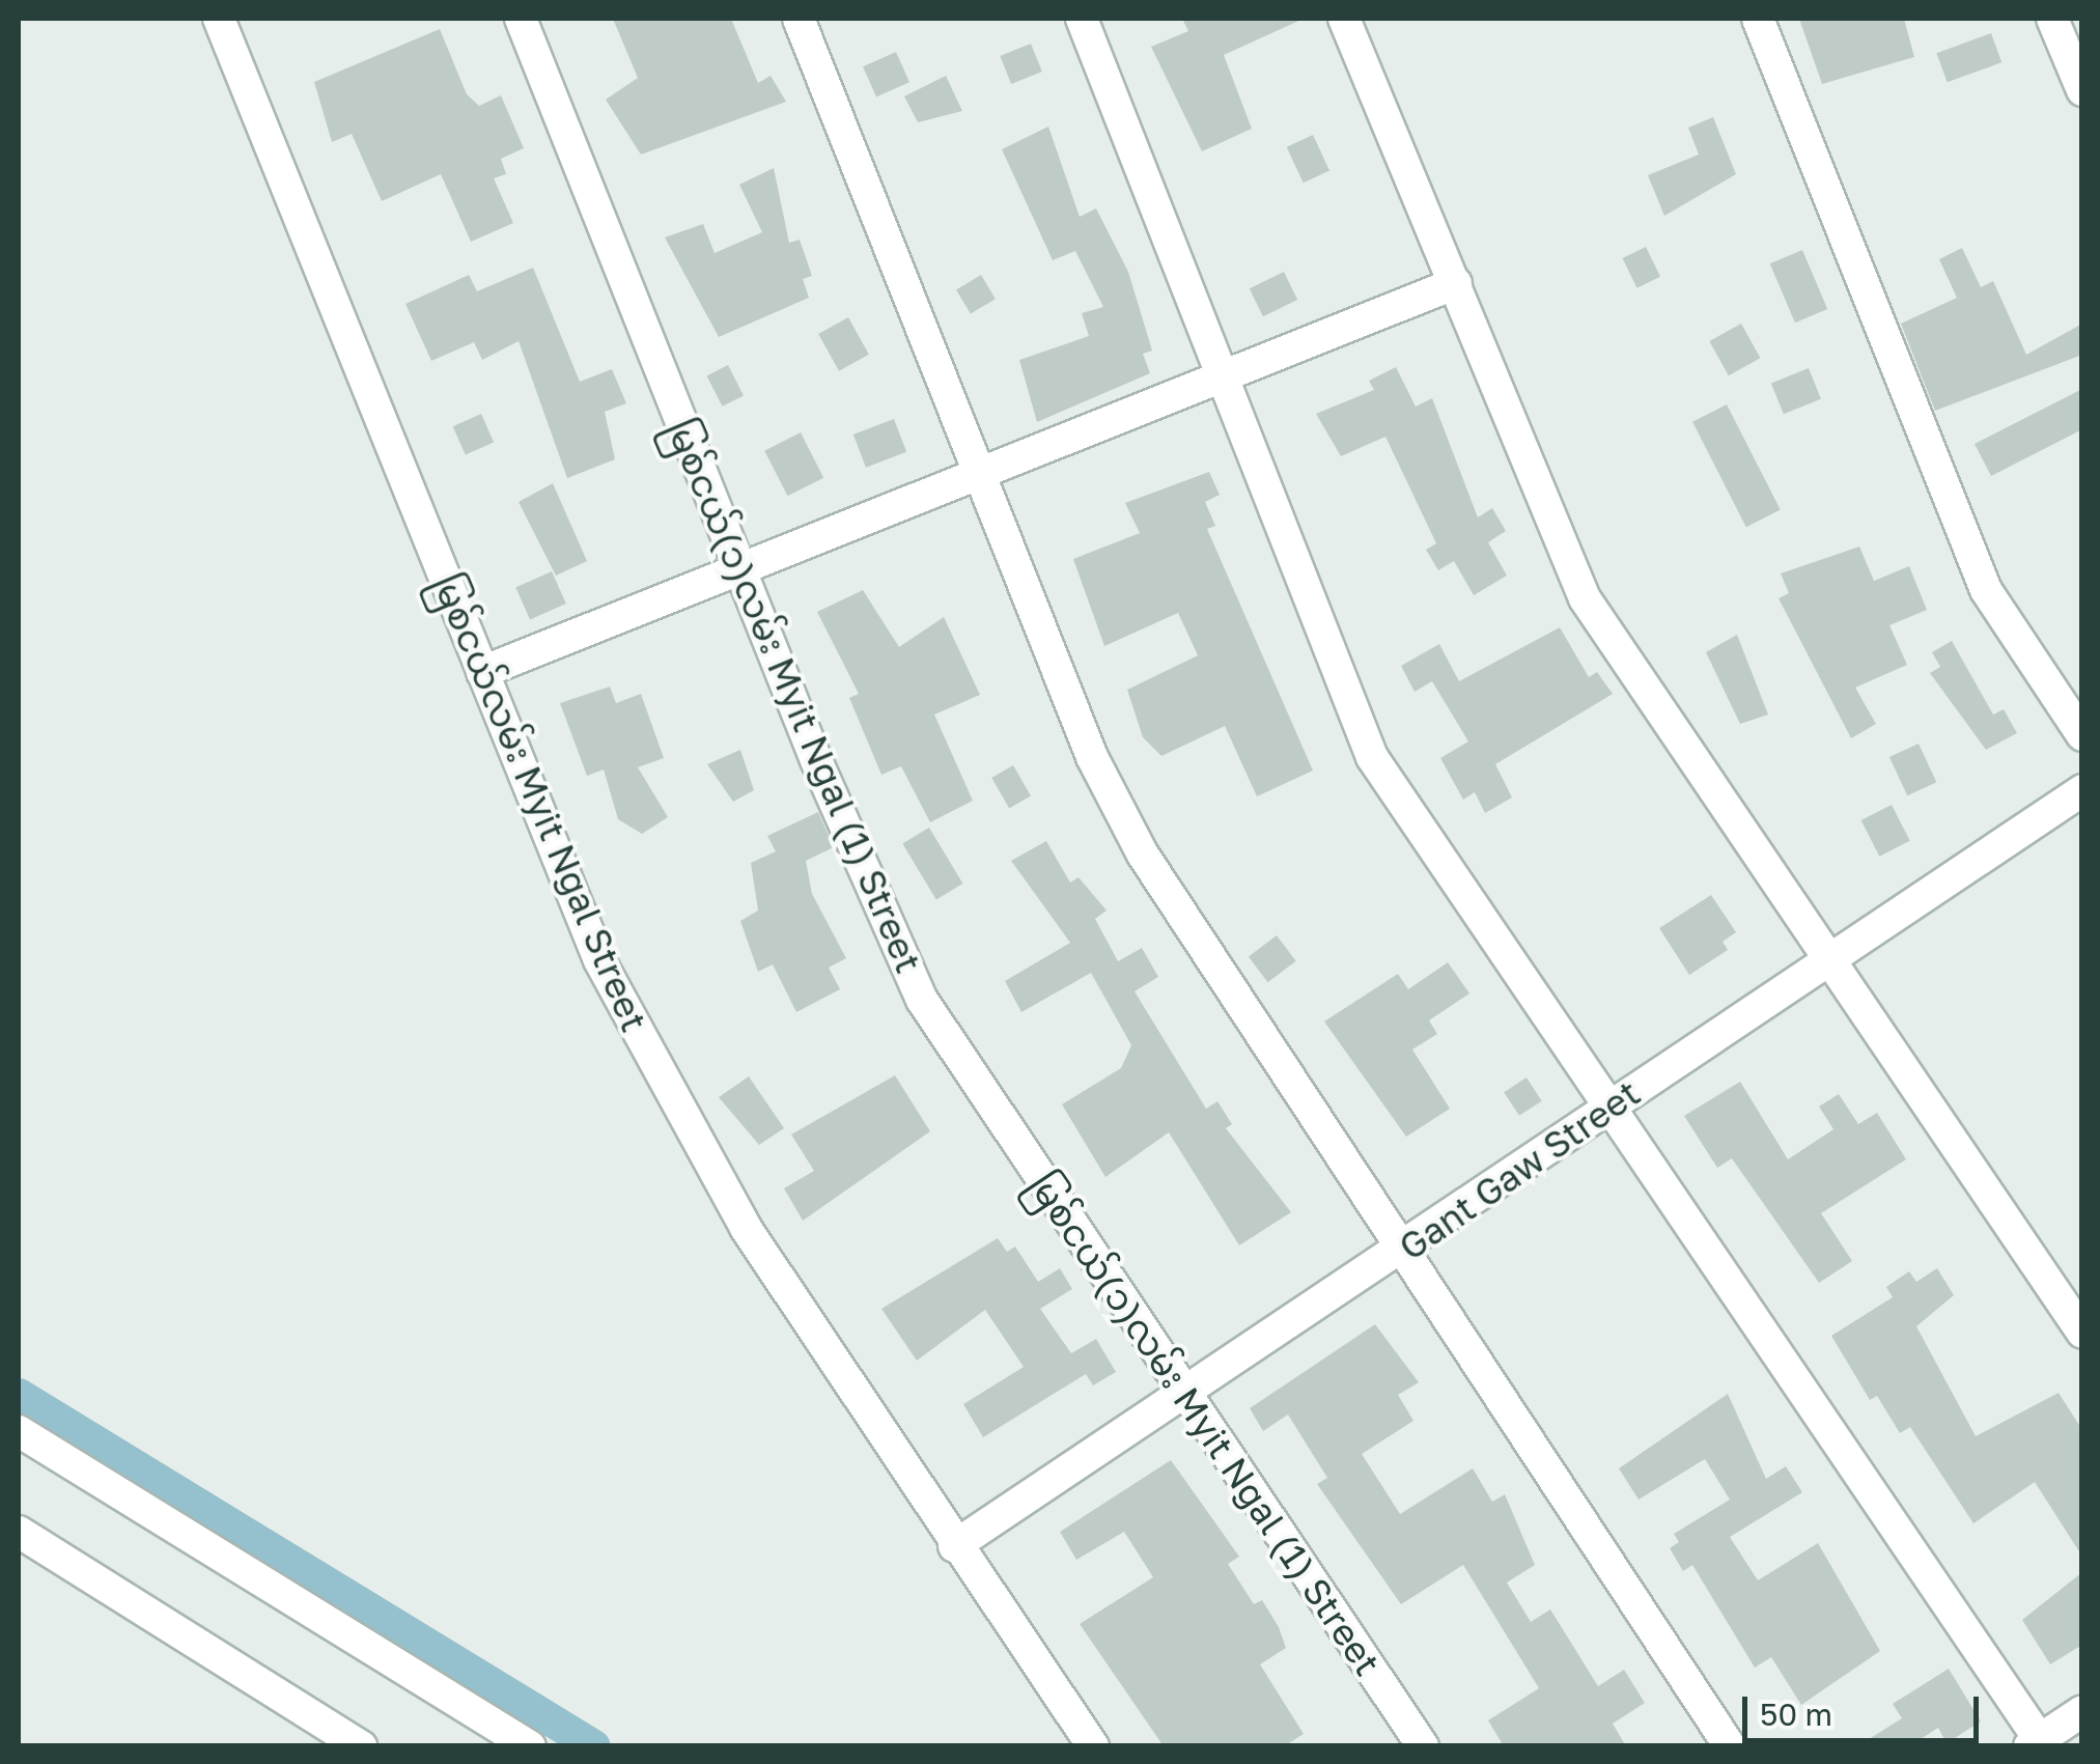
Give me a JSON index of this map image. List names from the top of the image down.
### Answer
{
  "streets": {
    "street": ["မြစ်ငယ်(၁)လမ်း Myit Ngal (1) Street", "မြစ်ငယ်လမ်း Myit Ngal Street", "Gant Gaw Street"]
  },
  "crossings": [
    ["မြစ်ငယ်(၁)လမ်း Myit Ngal (1) Street", "Gant Gaw Street"],
    ["မြစ်ငယ်လမ်း Myit Ngal Street", "Gant Gaw Street"]
  ],
  "scale_bar": "50 m"
}
